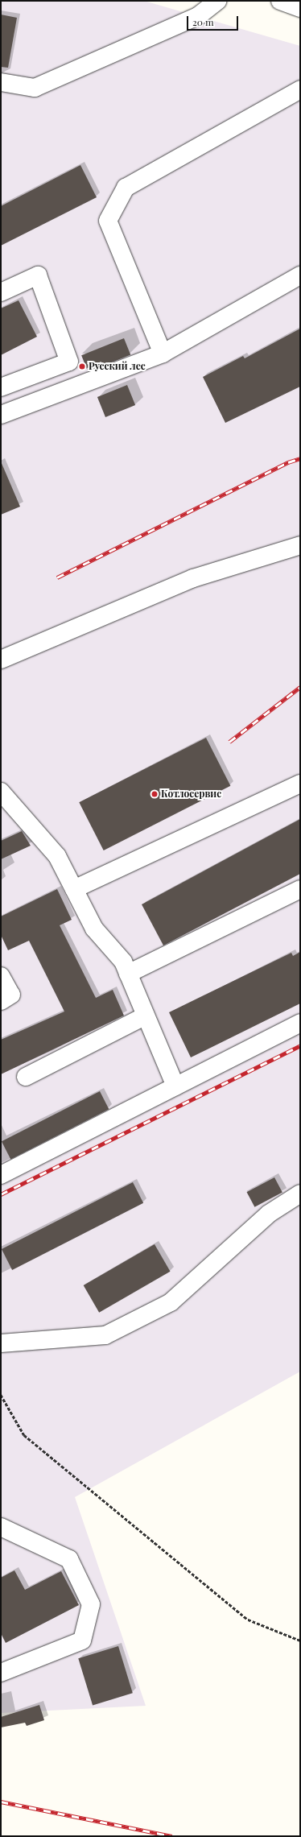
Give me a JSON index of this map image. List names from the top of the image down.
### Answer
{
  "places": ["Русский лес", "Котлосервис"],
  "scale_bar": "20 m"
}
